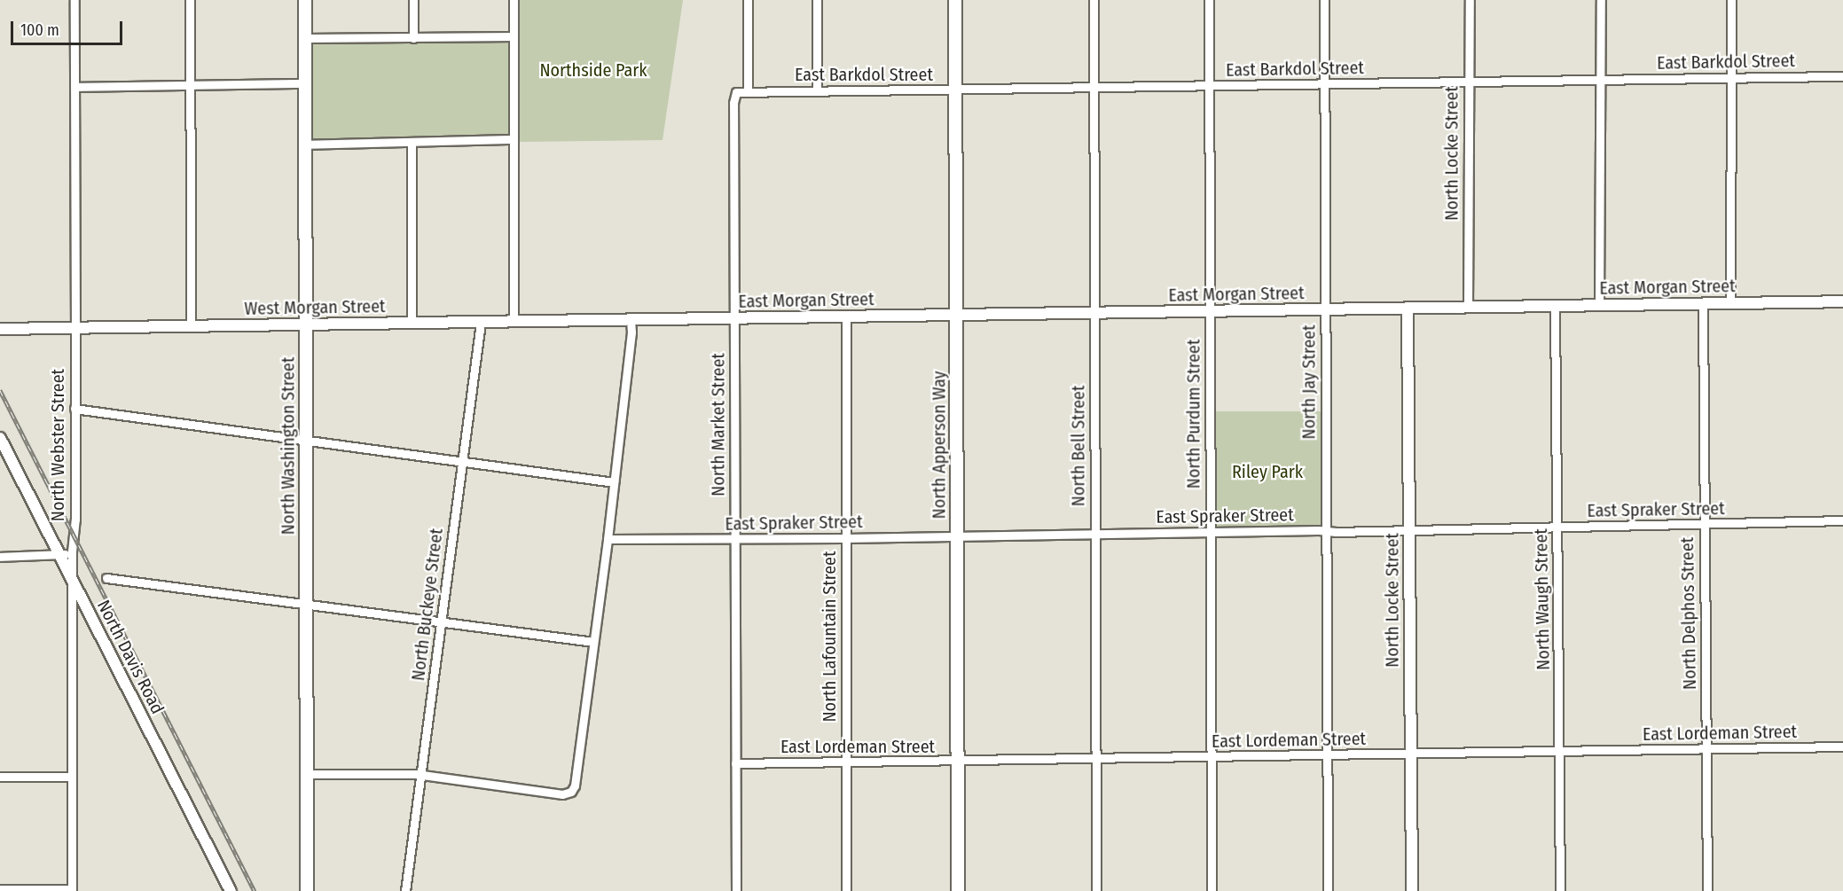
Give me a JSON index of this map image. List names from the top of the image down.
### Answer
{
  "streets": {
    "main road": ["North Apperson Way", "North Washington Street"],
    "street": [
      "East Barkdol Street",
      "North Locke Street",
      "East Morgan Street",
      "West Morgan Street",
      "North Jay Street",
      "North Purdum Street",
      "North Market Street",
      "North Webster Street",
      "North Bell Street",
      "East Spraker Street",
      "North Waugh Street",
      "North Buckeye Street",
      "North Delphos Street",
      "North Lafountain Street",
      "North Davis Road",
      "East Lordeman Street"
    ]
  },
  "crossings": [
    ["East Barkdol Street", "North Locke Street"],
    ["East Barkdol Street", "North Jay Street"],
    ["East Barkdol Street", "North Purdum Street"],
    ["East Barkdol Street", "North Market Street"],
    ["East Barkdol Street", "North Apperson Way"],
    ["East Barkdol Street", "North Bell Street"],
    ["North Locke Street", "East Morgan Street"],
    ["North Locke Street", "East Spraker Street"],
    ["North Locke Street", "East Lordeman Street"],
    ["East Morgan Street", "West Morgan Street"],
    ["East Morgan Street", "North Jay Street"],
    ["East Morgan Street", "North Purdum Street"],
    ["East Morgan Street", "North Market Street"],
    ["East Morgan Street", "North Apperson Way"],
    ["East Morgan Street", "North Bell Street"],
    ["East Morgan Street", "North Waugh Street"],
    ["East Morgan Street", "North Delphos Street"],
    ["East Morgan Street", "North Lafountain Street"],
    ["West Morgan Street", "North Webster Street"],
    ["West Morgan Street", "North Washington Street"],
    ["West Morgan Street", "North Buckeye Street"],
    ["North Jay Street", "East Spraker Street"],
    ["North Jay Street", "East Lordeman Street"],
    ["North Purdum Street", "East Spraker Street"],
    ["North Purdum Street", "East Lordeman Street"],
    ["North Market Street", "East Spraker Street"],
    ["North Market Street", "East Lordeman Street"],
    ["North Webster Street", "North Davis Road"],
    ["North Apperson Way", "East Spraker Street"],
    ["North Apperson Way", "East Lordeman Street"],
    ["North Bell Street", "East Spraker Street"],
    ["North Bell Street", "East Lordeman Street"],
    ["East Spraker Street", "North Waugh Street"],
    ["East Spraker Street", "North Delphos Street"],
    ["East Spraker Street", "North Lafountain Street"],
    ["North Waugh Street", "East Lordeman Street"],
    ["North Delphos Street", "East Lordeman Street"],
    ["North Lafountain Street", "East Lordeman Street"]
  ],
  "parks": ["Northside Park", "Riley Park"],
  "scale_bar": "100 m"
}
